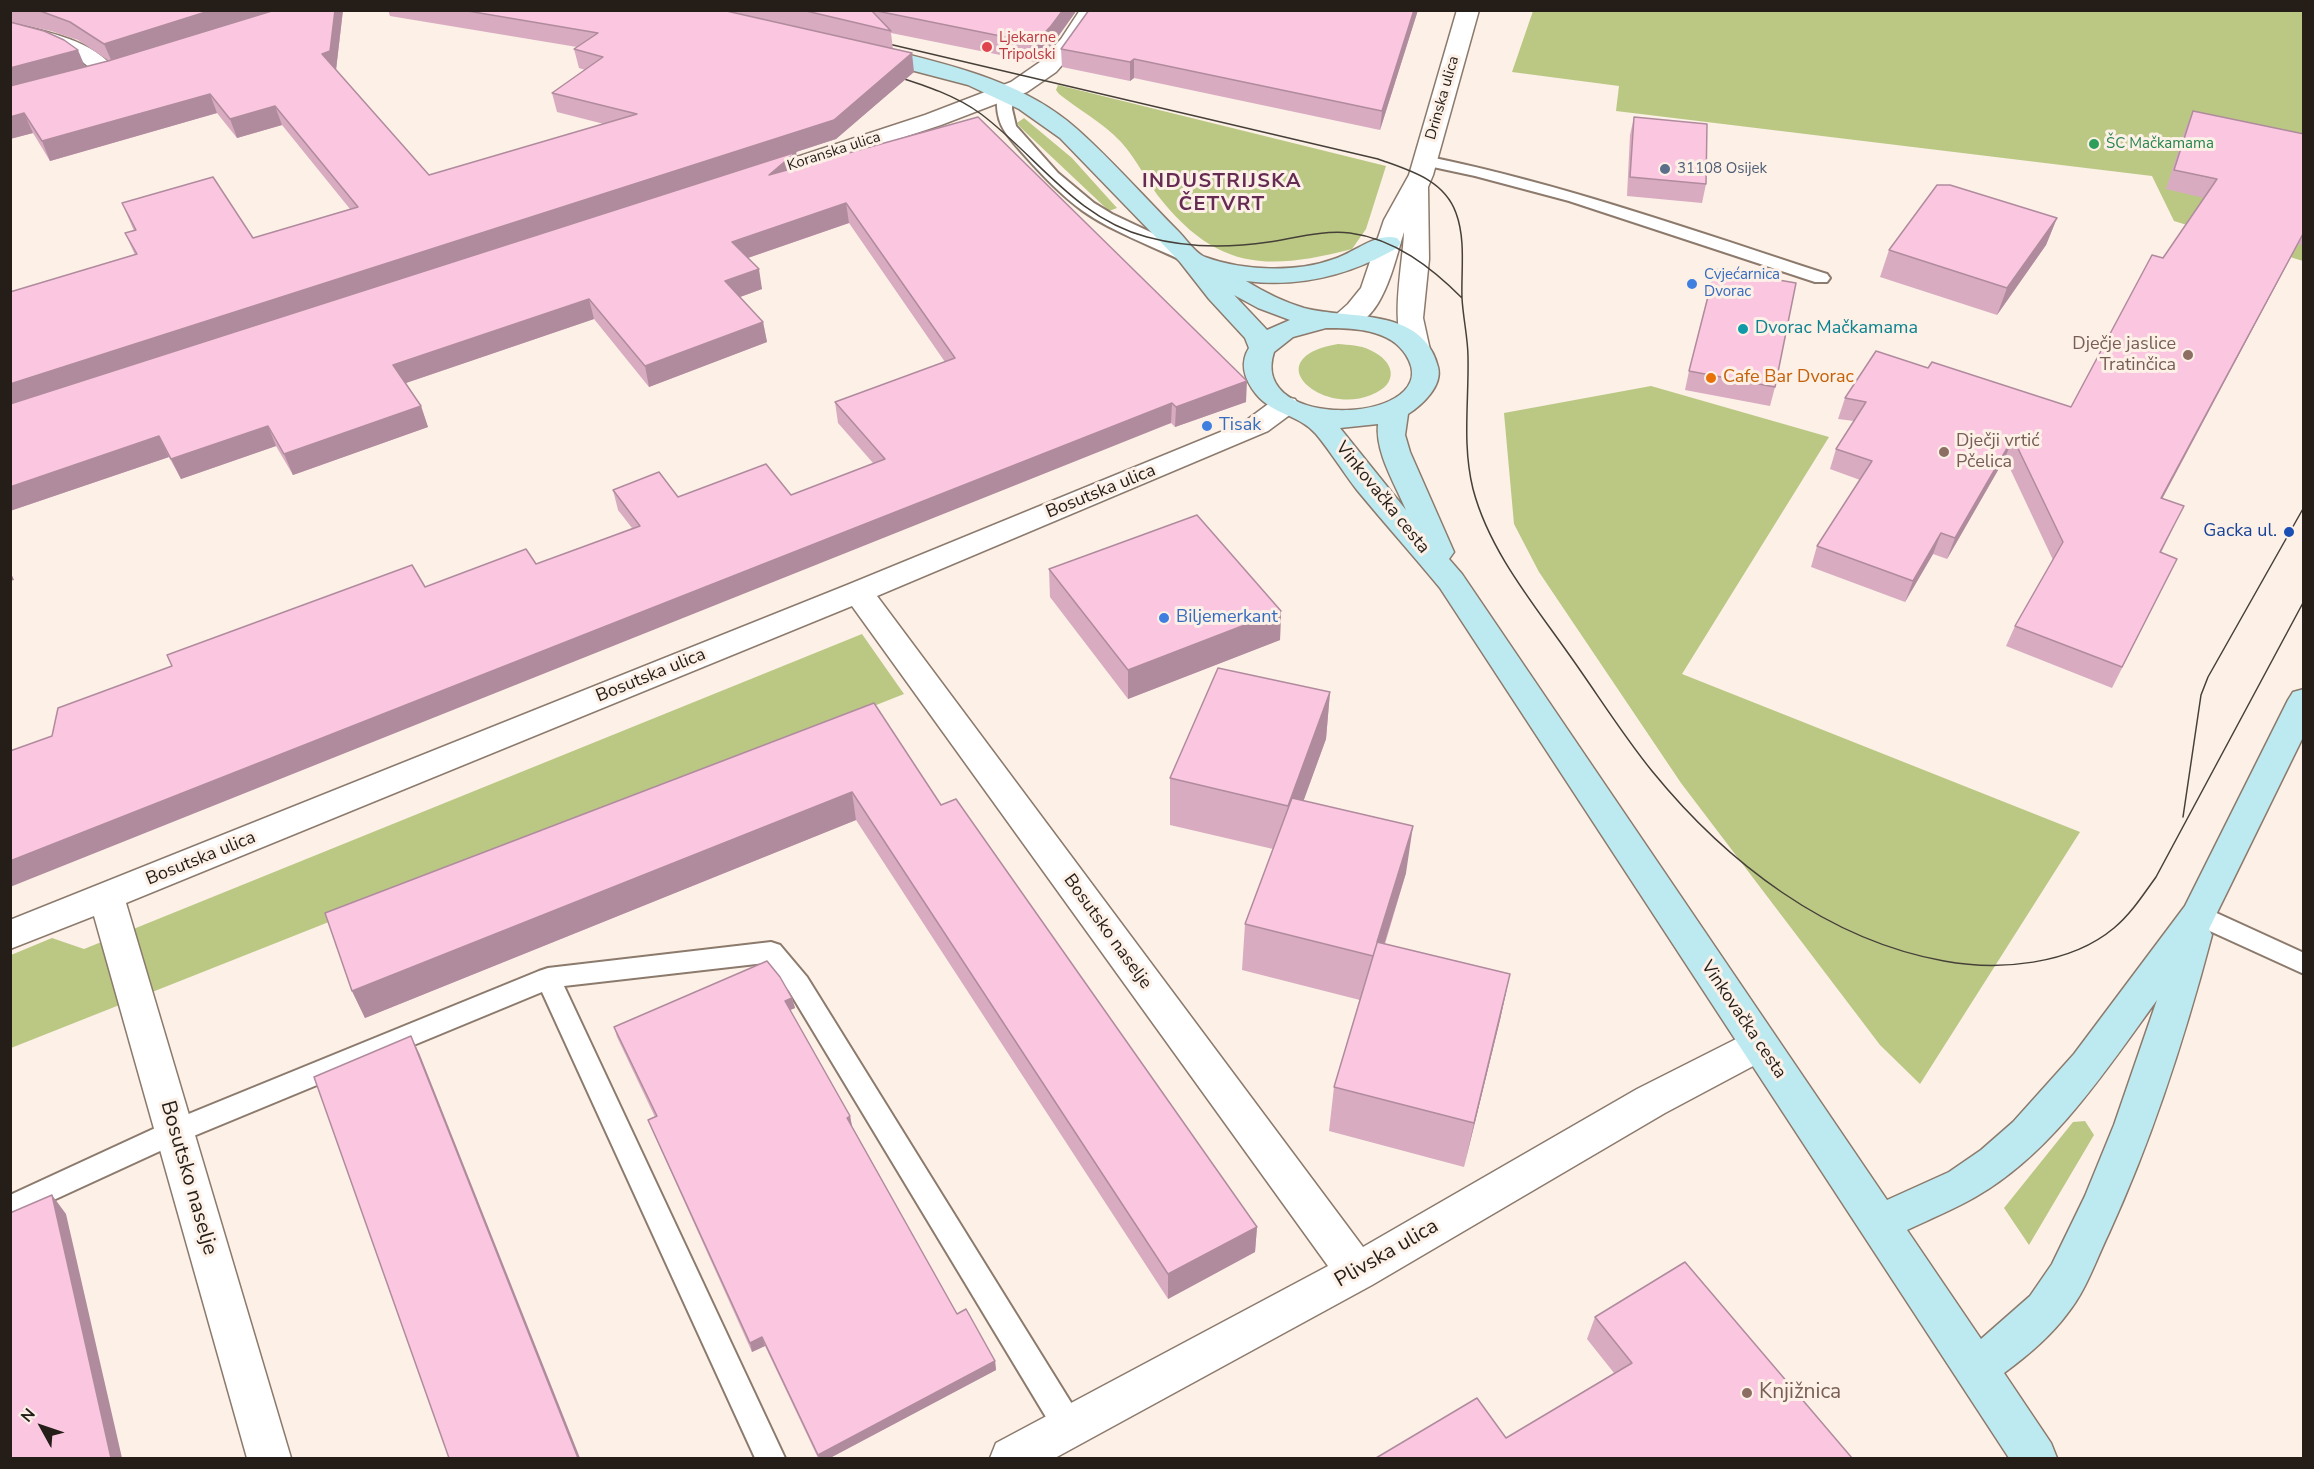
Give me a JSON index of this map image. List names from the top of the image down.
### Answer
{
  "streets": {
    "main road": ["Vinkovačka cesta"],
    "street": [
      "Drinska ulica",
      "Koranska ulica",
      "Bosutska ulica",
      "Bosutsko naselje",
      "Plivska ulica"
    ]
  },
  "crossings": [
    ["Drinska ulica", "Bosutska ulica"],
    ["Drinska ulica", "Vinkovačka cesta"],
    ["Bosutska ulica", "Vinkovačka cesta"],
    ["Bosutska ulica", "Bosutsko naselje"],
    ["Vinkovačka cesta", "Plivska ulica"],
    ["Bosutsko naselje", "Plivska ulica"]
  ],
  "districts": ["INDUSTRIJSKA ČETVRT"],
  "places": [
    "Ljekarne Tripolski",
    "ŠC Mačkamama",
    "31108 Osijek",
    "Cvjećarnica Dvorac",
    "Dvorac Mačkamama",
    "Dječje jaslice Tratinčica",
    "Cafe Bar Dvorac",
    "Tisak",
    "Dječji vrtić Pčelica",
    "Gacka ul.",
    "Biljemerkant",
    "Knjižnica"
  ],
  "north": "top left"
}
